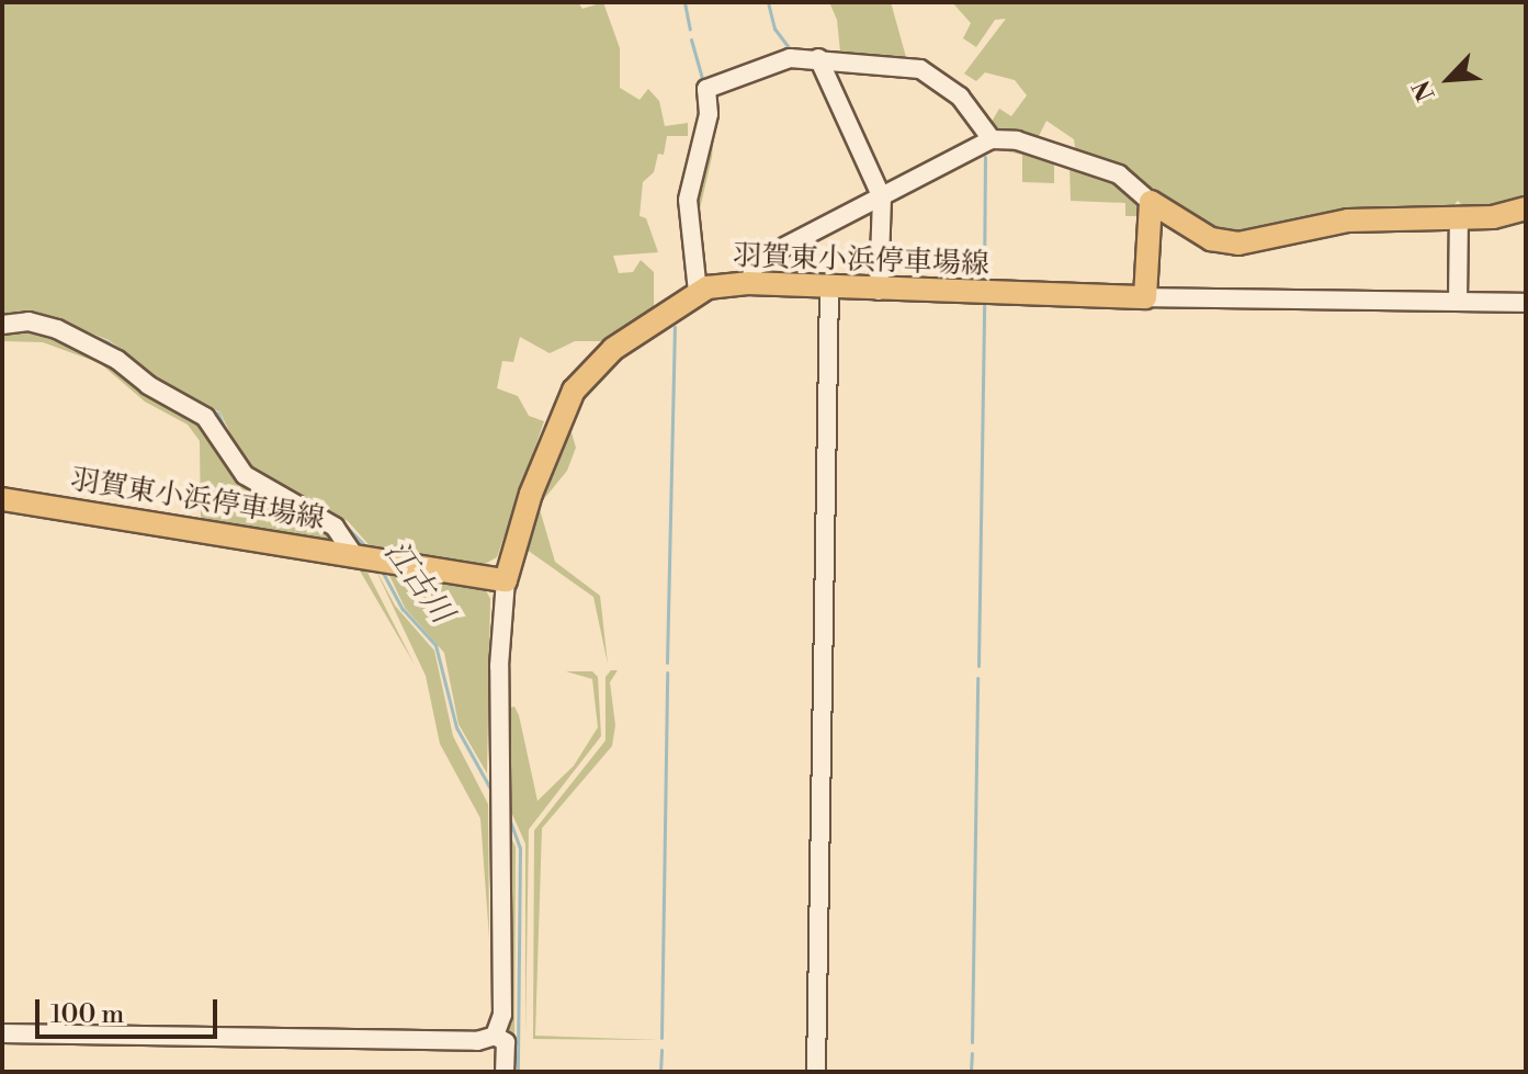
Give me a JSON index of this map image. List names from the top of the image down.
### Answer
{
  "streets": {
    "main road": ["羽賀東小浜停車場線"]
  },
  "water": ["江古川"],
  "scale_bar": "100 m",
  "north": "bottom left"
}
